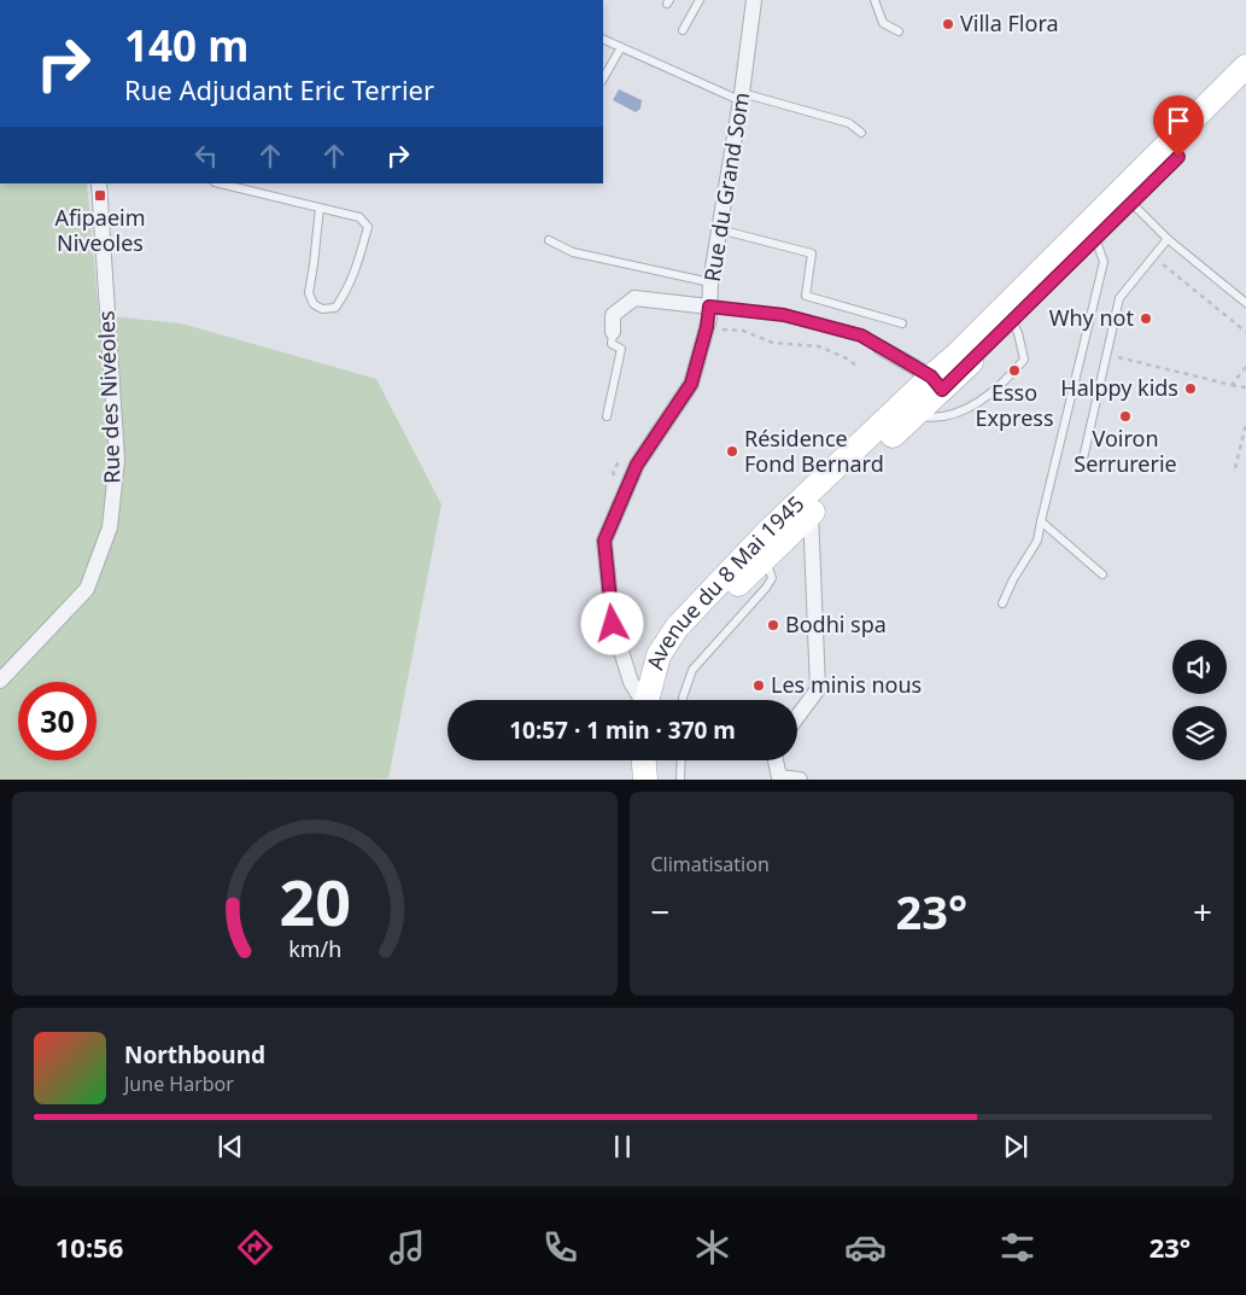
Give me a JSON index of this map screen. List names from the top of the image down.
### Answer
{
  "streets": {
    "main road": ["Avenue du 8 Mai 1945"],
    "street": ["Rue du Grand Som", "Rue des Nivéoles"]
  },
  "places": {
    "other": [
      "Villa Flora",
      "Why not",
      "Esso Express",
      "Halppy kids",
      "Voiron Serrurerie",
      "Résidence Fond Bernard",
      "Bodhi spa",
      "Les minis nous"
    ],
    "transit": ["Afipaeim Niveoles"]
  },
  "page": {
    "turn": ["140 m", "Rue Adjudant Eric Terrier"],
    "limit": "30",
    "trip": "10:57 · 1 min · 370 m",
    "tile": "Climatisation",
    "heat": ["−", "23°", "+"],
    "song": ["Northbound", "June Harbor"],
    "tabs": ["10:56", "23°"],
    "gauge": ["20", "km/h"]
  }
}
